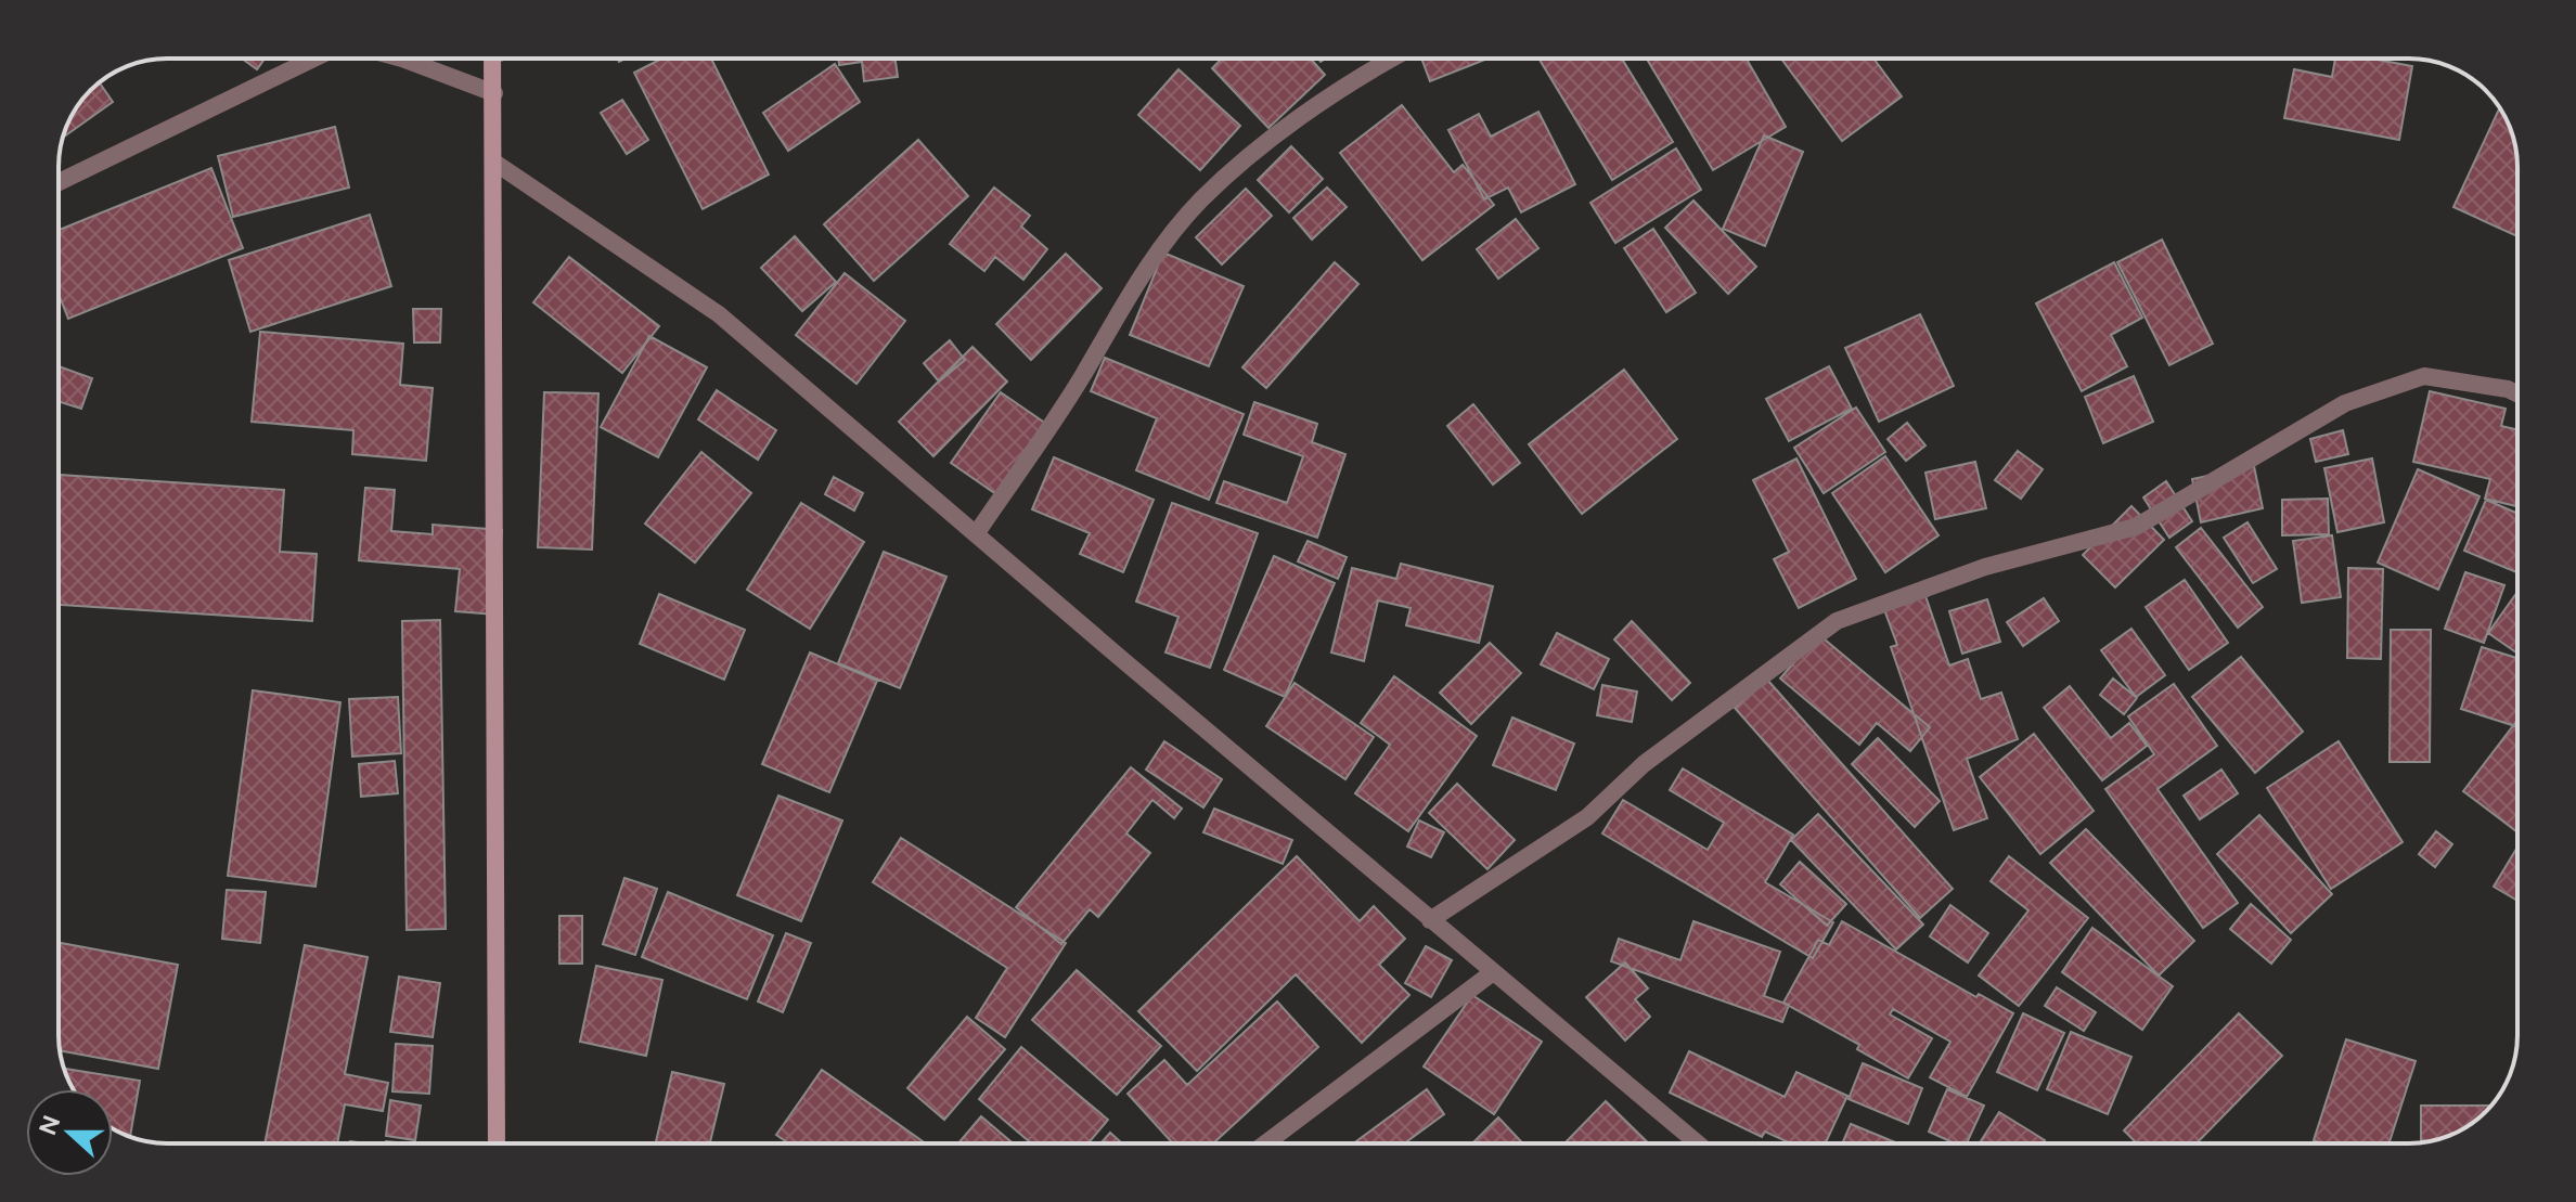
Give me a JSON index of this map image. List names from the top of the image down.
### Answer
{
  "north": "left"
}
